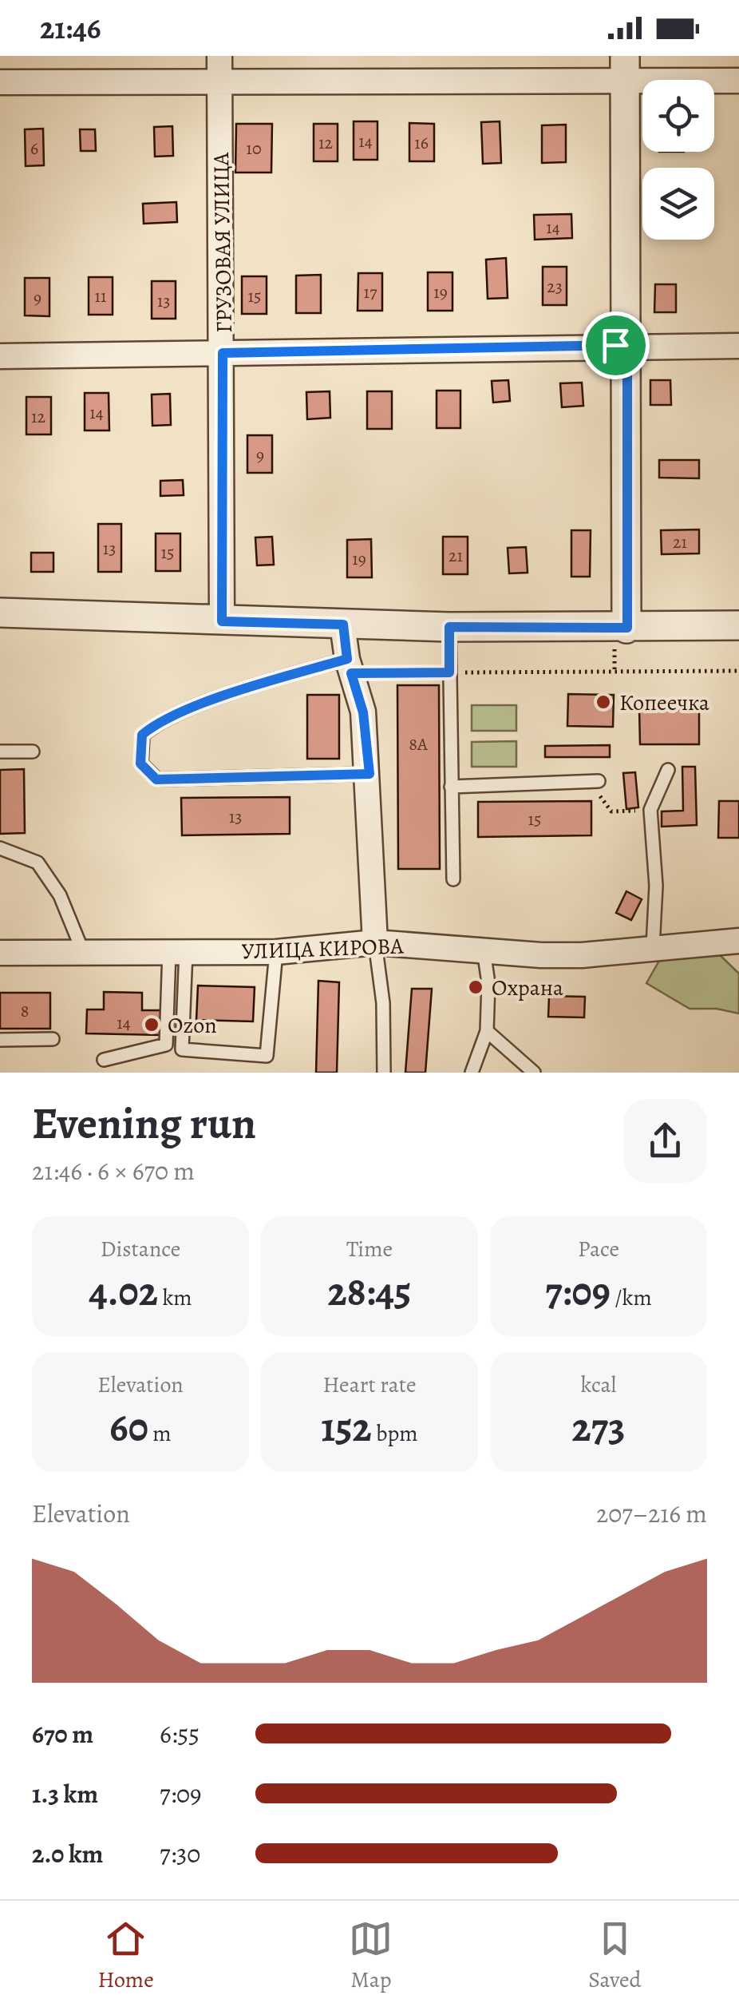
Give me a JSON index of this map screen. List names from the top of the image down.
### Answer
{
  "streets": {
    "street": ["ГРУЗОВАЯ УЛИЦА", "УЛИЦА КИРОВА"]
  },
  "places": ["Копеечка", "Охрана", "Ozon"],
  "house_numbers": [
    "14",
    "12",
    "16",
    "6",
    "10",
    "14",
    "23",
    "17",
    "19",
    "11",
    "15",
    "9",
    "13",
    "14",
    "12",
    "9",
    "21",
    "13",
    "15",
    "21",
    "19",
    "8А",
    "13",
    "15",
    "8",
    "14"
  ],
  "page": {
    "status": "21:46",
    "heading": ["Evening run", "21:46 · 6 × 670 m"],
    "stats": [
      ["Distance", "4.02 km"],
      ["Time", "28:45"],
      ["Pace", "7:09 /km"],
      ["Elevation", "60 m"],
      ["Heart rate", "152 bpm"],
      ["kcal", "273"]
    ],
    "chart": ["Elevation", "207–216 m"],
    "list": [
      {
        "name": "670 m",
        "note": "6:55"
      },
      {
        "name": "1.3 km",
        "note": "7:09"
      },
      {
        "name": "2.0 km",
        "note": "7:30"
      }
    ],
    "tabs": ["Home", "Map", "Saved"]
  }
}
